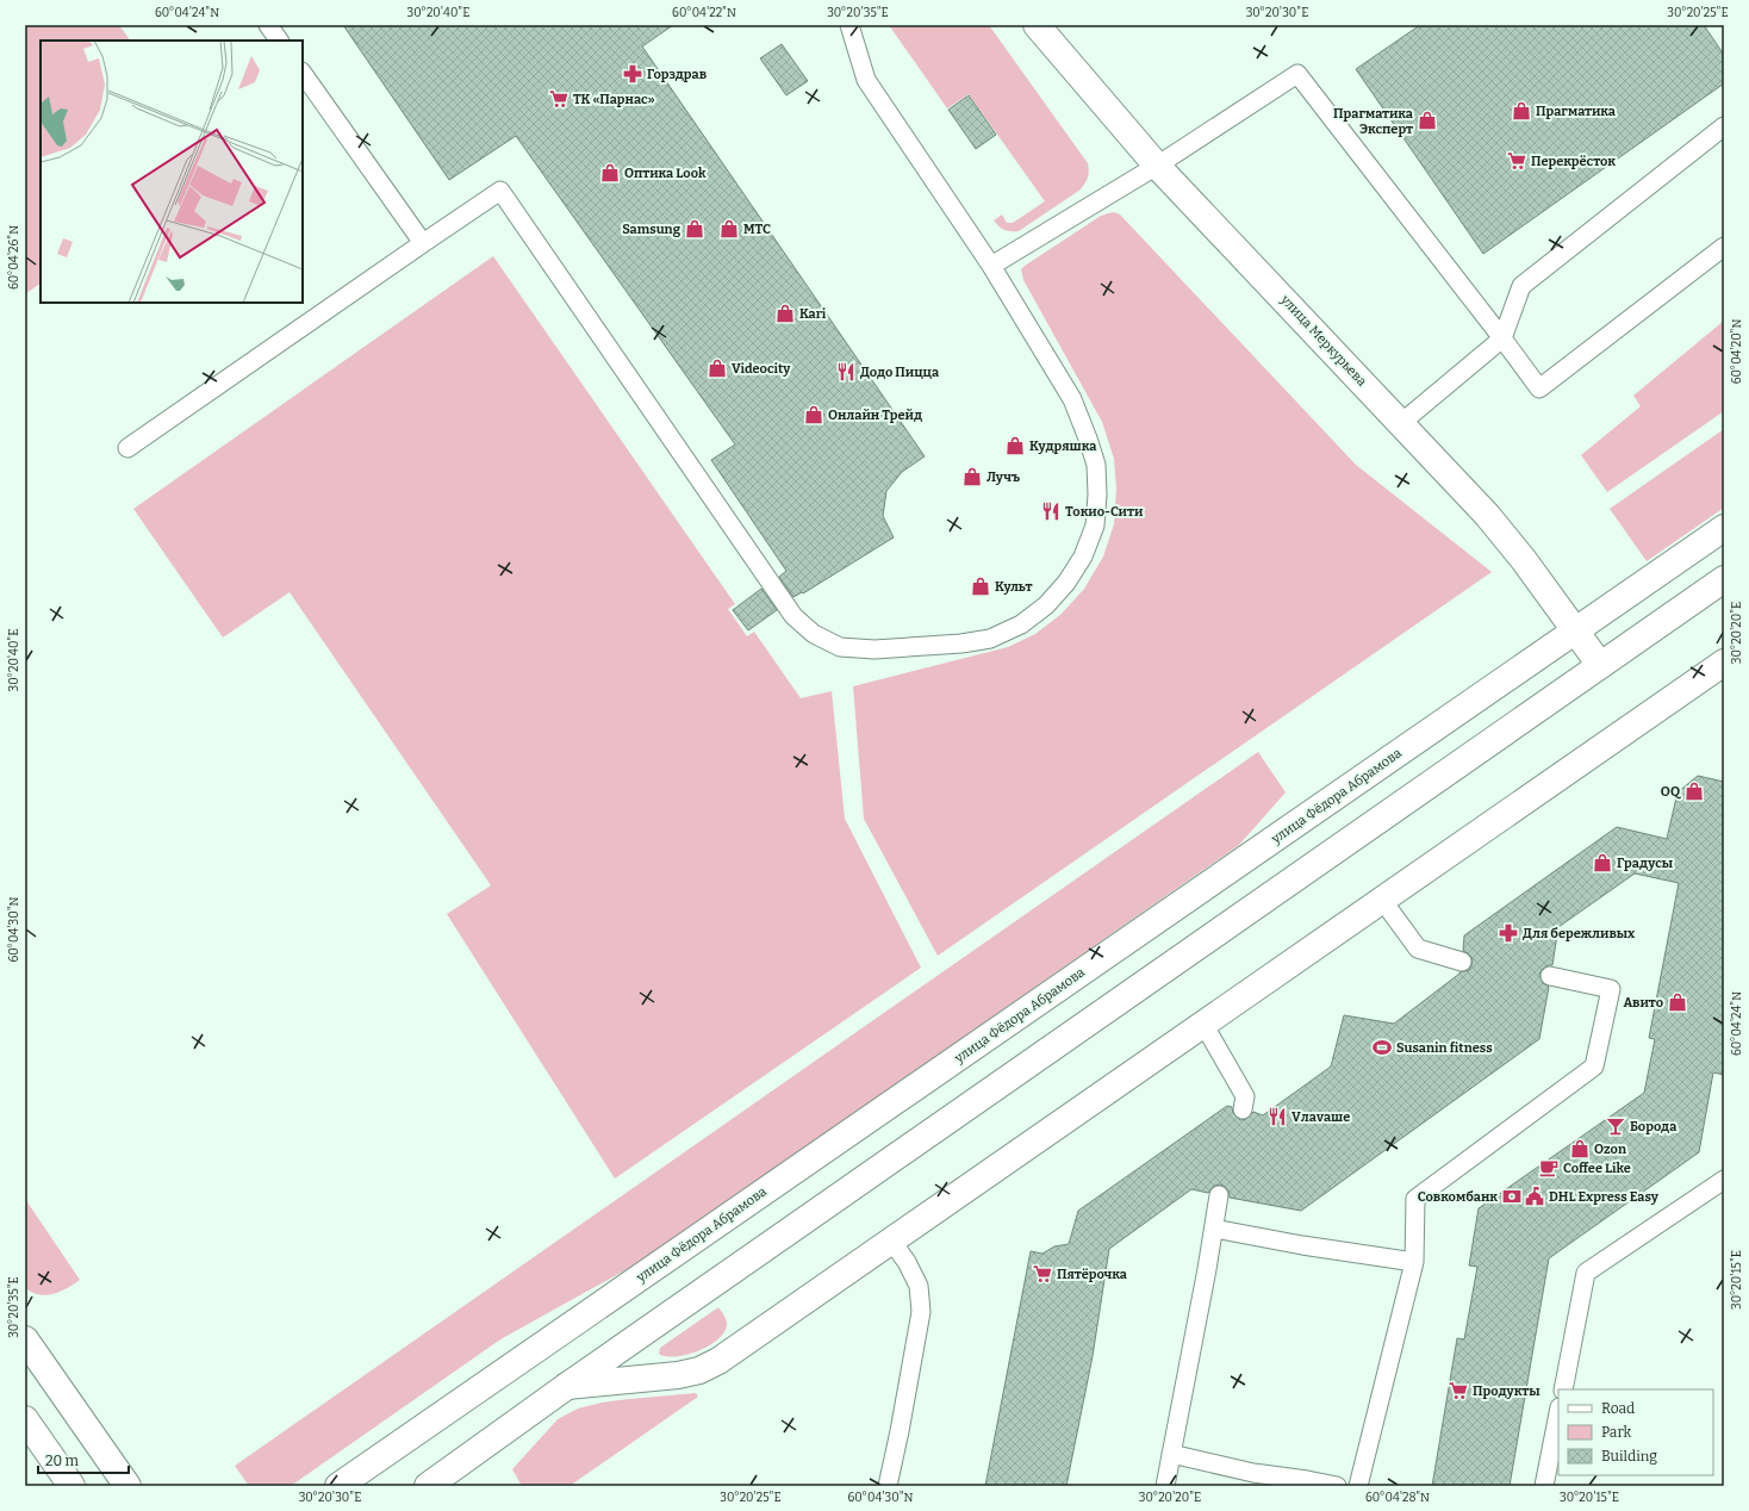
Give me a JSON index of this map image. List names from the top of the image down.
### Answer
{
  "streets": {
    "street": ["улица Меркурьева", "улица Фёдора Абрамова"]
  },
  "crossings": [
    ["улица Меркурьева", "улица Фёдора Абрамова"]
  ],
  "places": {
    "pharmacy": ["Горздрав", "Для бережливых"],
    "supermarket": [
      "ТК «Парнас»",
      "Перекрёсток",
      "Пятёрочка",
      "Продукты"
    ],
    "shop": [
      "Прагматика",
      "Прагматика Эксперт",
      "Оптика Look",
      "Samsung",
      "МТС",
      "Kari",
      "Videocity",
      "Онлайн Трейд",
      "Кудряшка",
      "Лучъ",
      "Культ",
      "OQ",
      "Градусы",
      "Авито",
      "Ozon"
    ],
    "restaurant": ["Додо Пицца", "Токио-Сити", "Vлаvаше"],
    "sports": ["Susanin fitness"],
    "bar": ["Борода"],
    "cafe": ["Coffee Like"],
    "bank": ["Совкомбанк"],
    "public building": ["DHL Express Easy"]
  },
  "legend": ["Road", "Park", "Building"],
  "scale_bar": "20 m",
  "coordinates": [
    "60°04'24\"N",
    "30°20'40\"E",
    "60°04'22\"N",
    "30°20'35\"E",
    "30°20'30\"E",
    "30°20'25\"E",
    "60°04'26\"N",
    "60°04'20\"N",
    "30°20'20\"E",
    "60°04'30\"N",
    "30°20'15\"E",
    "60°04'28\"N"
  ]
}
